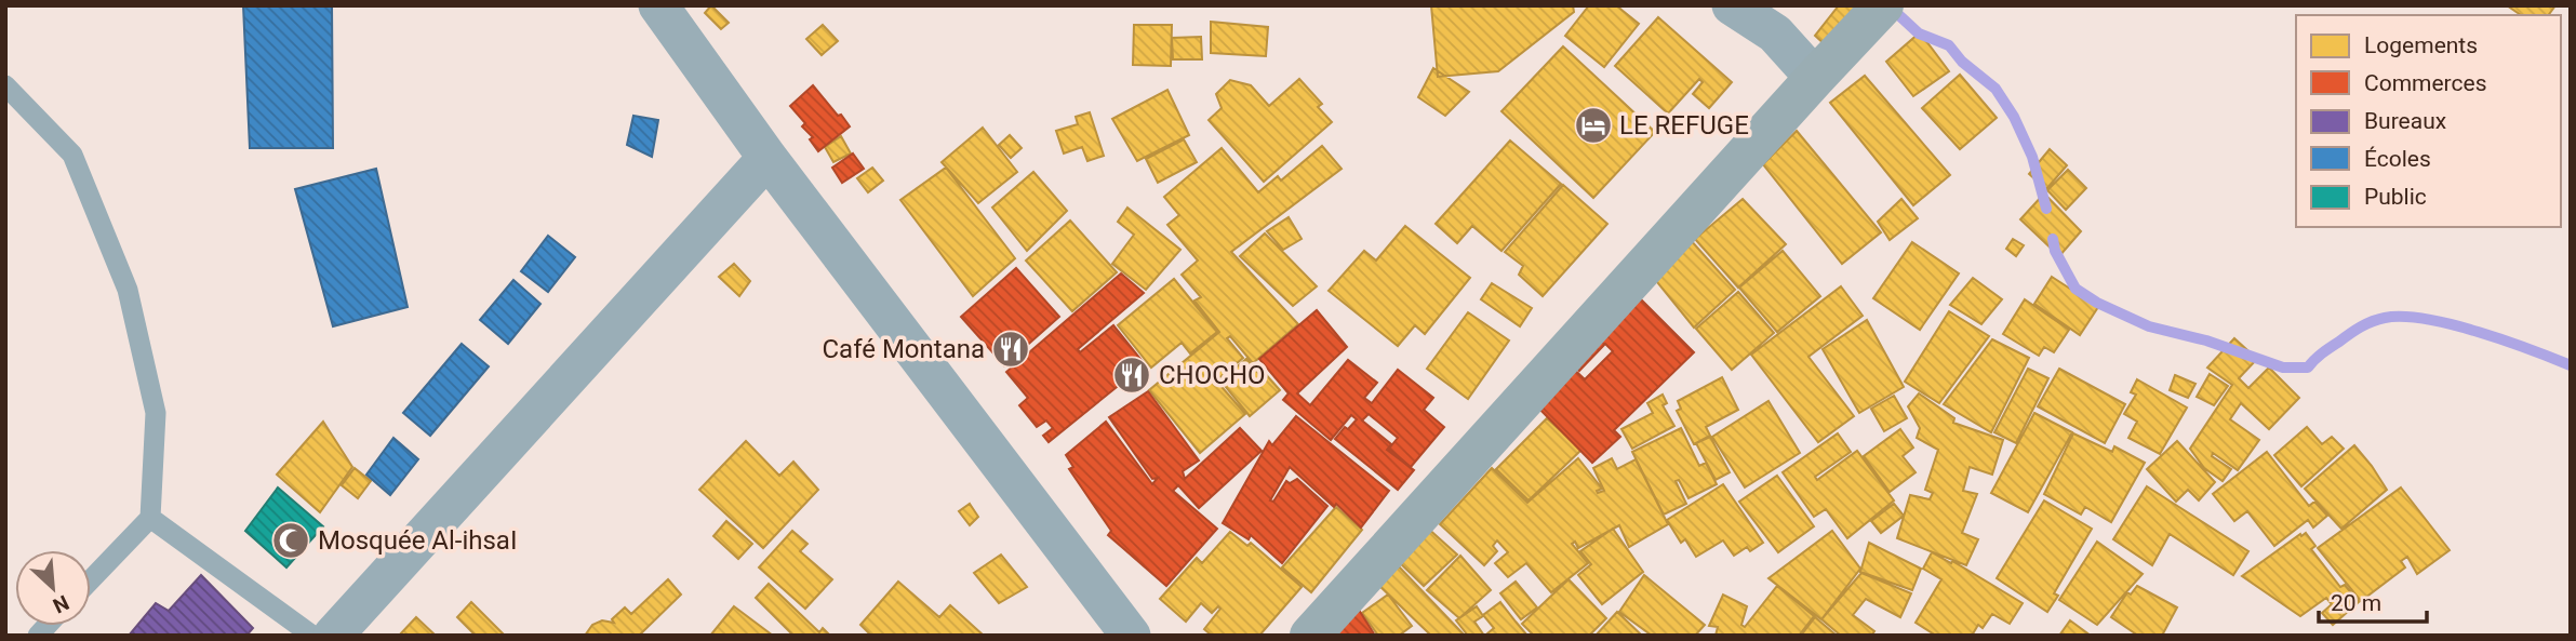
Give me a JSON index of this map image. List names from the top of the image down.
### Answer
{
  "places": {
    "hotel": ["LE REFUGE"],
    "restaurant": ["Café Montana", "CHOCHO"],
    "mosque": ["Mosquée Al-ihsaI"]
  },
  "legend": [
    "Logements",
    "Commerces",
    "Bureaux",
    "Écoles",
    "Public"
  ],
  "scale_bar": "20 m",
  "north": "bottom right"
}
